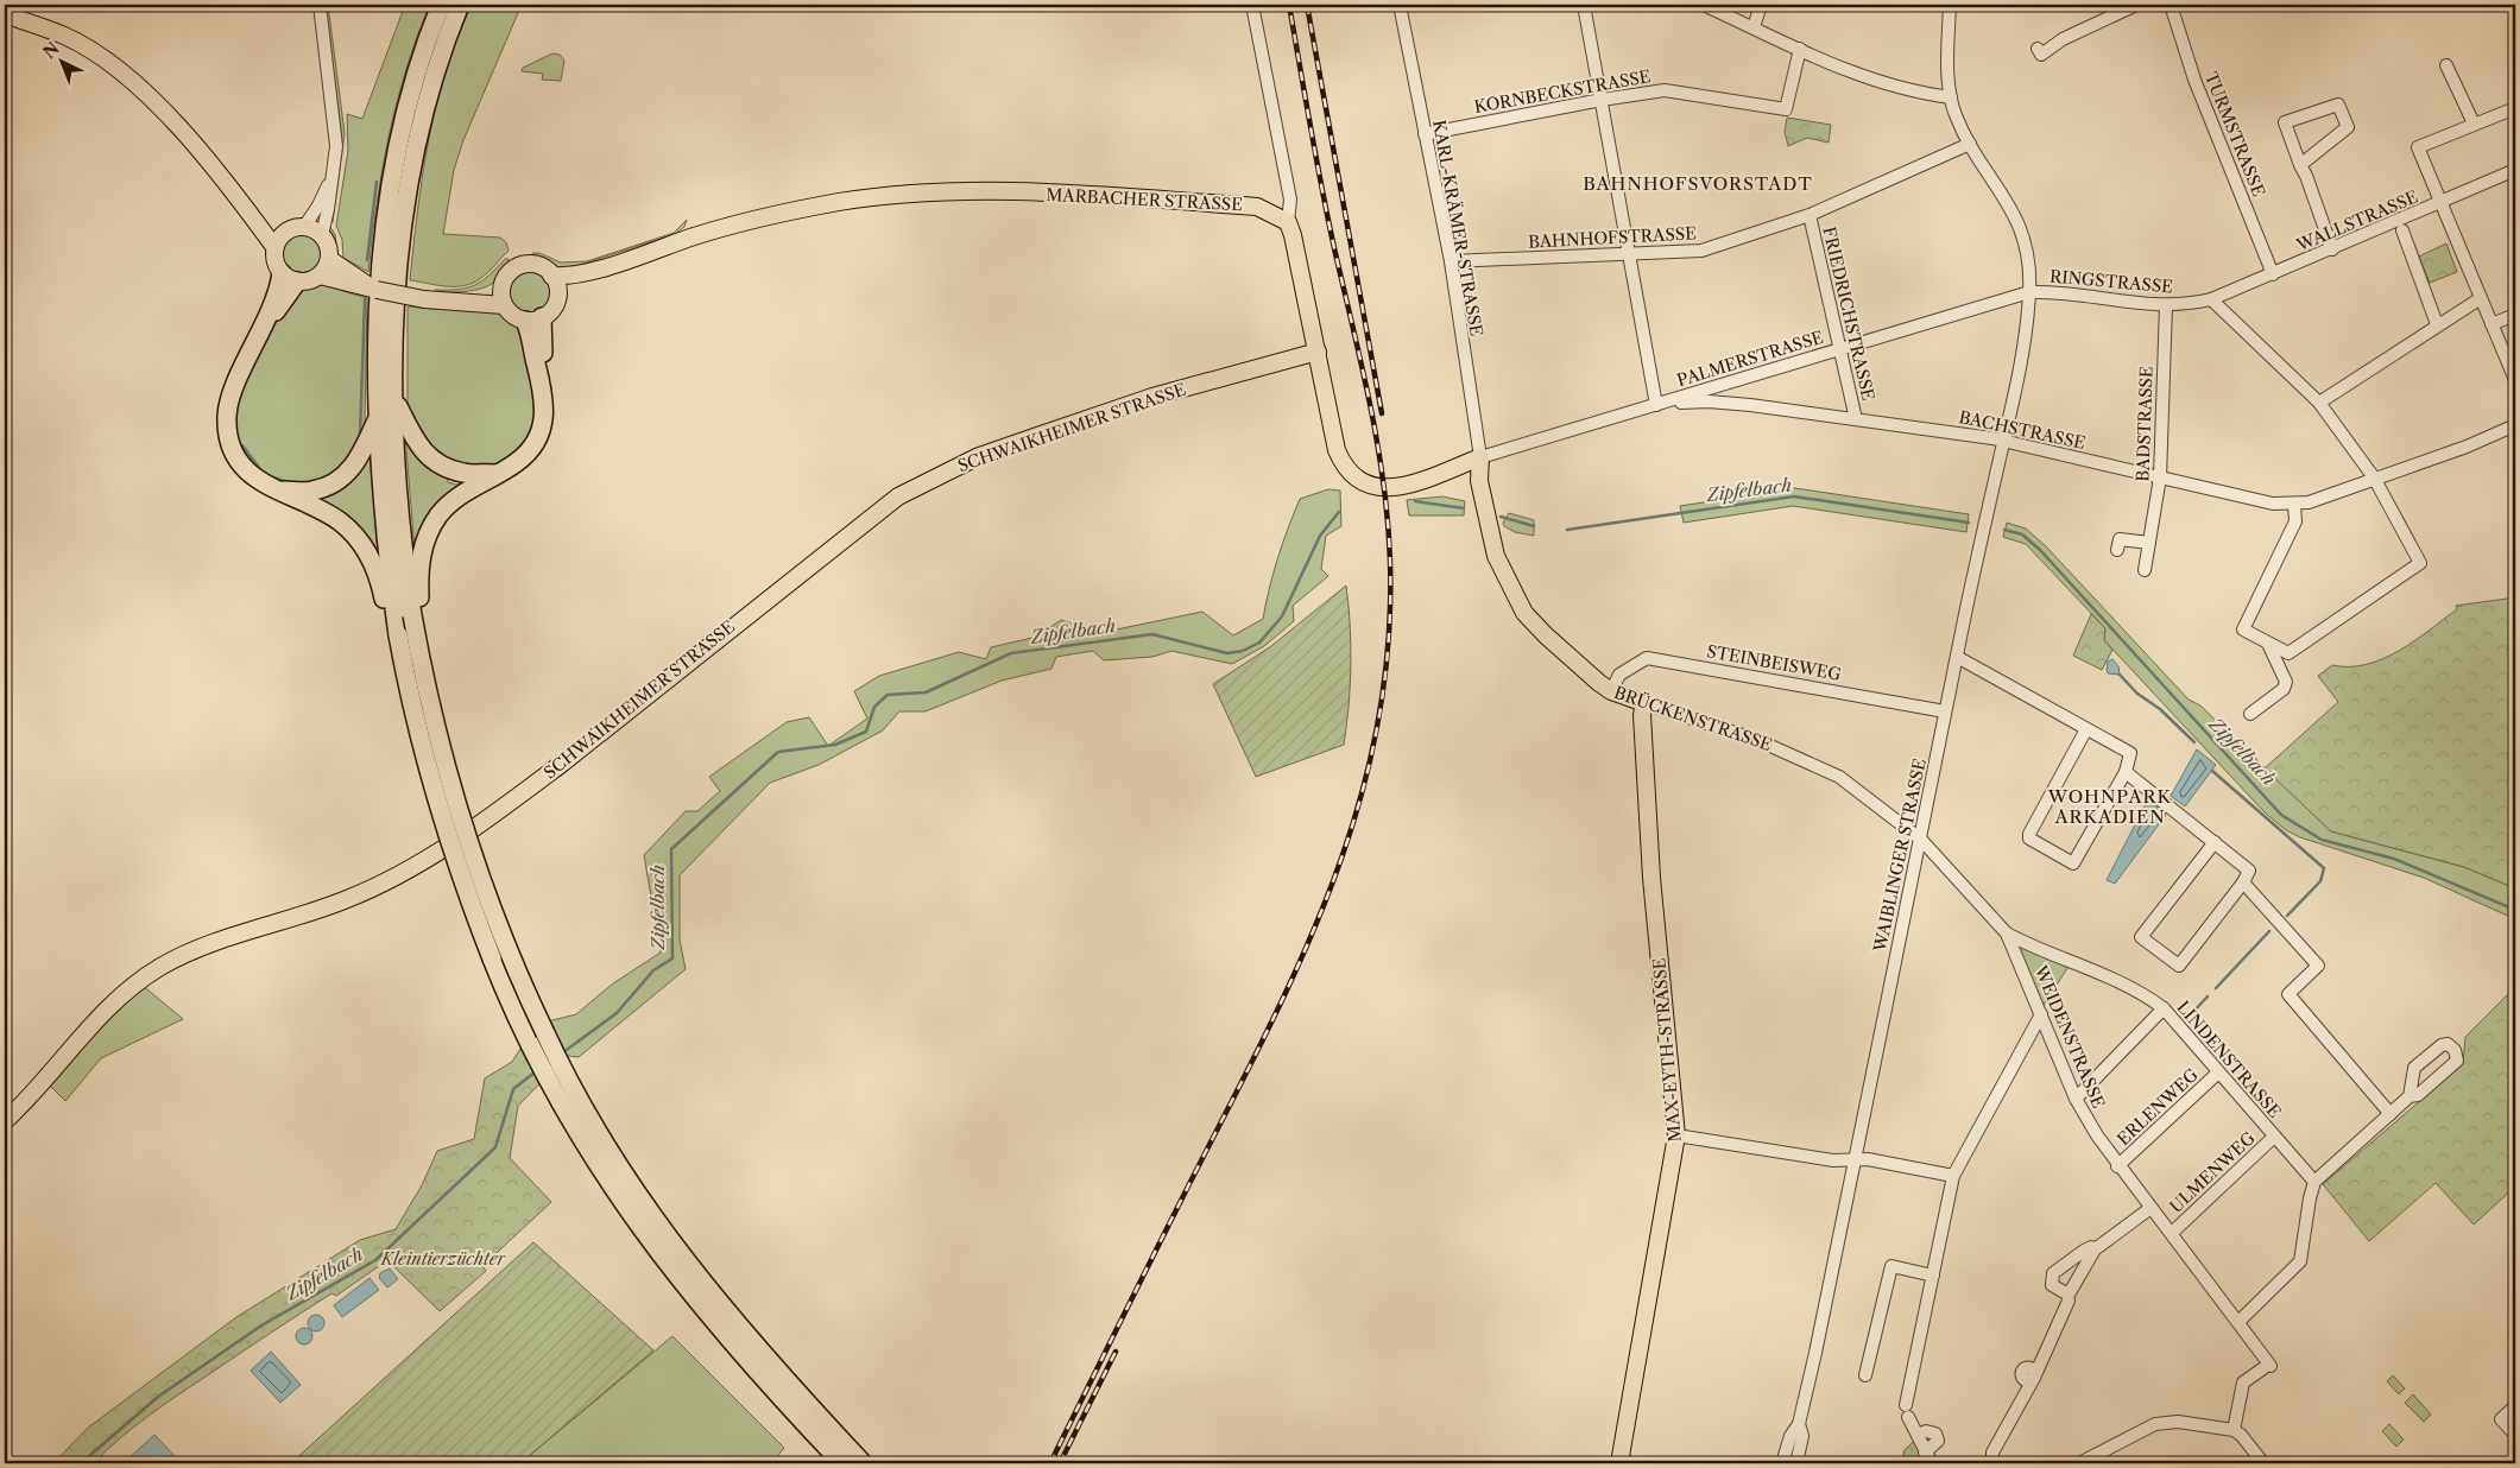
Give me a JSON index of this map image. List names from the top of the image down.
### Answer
{
  "streets": {
    "main road": [
      "MARBACHER STRASSE",
      "SCHWAIKHEIMER STRASSE",
      "BRÜCKENSTRASSE",
      "MAX-EYTH-STRASSE"
    ],
    "street": [
      "KORNBECKSTRASSE",
      "TURMSTRASSE",
      "WALLSTRASSE",
      "KARL-KRÄMER-STRASSE",
      "BAHNHOFSTRASSE",
      "RINGSTRASSE",
      "FRIEDRICHSTRASSE",
      "PALMERSTRASSE",
      "BADSTRASSE",
      "BACHSTRASSE",
      "STEINBEISWEG",
      "WAIBLINGER STRASSE",
      "WEIDENSTRASSE",
      "LINDENSTRASSE",
      "ERLENWEG",
      "ULMENWEG"
    ]
  },
  "crossings": [
    ["KORNBECKSTRASSE", "KARL-KRÄMER-STRASSE"],
    ["TURMSTRASSE", "WALLSTRASSE"],
    ["WALLSTRASSE", "RINGSTRASSE"],
    ["KARL-KRÄMER-STRASSE", "BAHNHOFSTRASSE"],
    ["KARL-KRÄMER-STRASSE", "PALMERSTRASSE"],
    ["KARL-KRÄMER-STRASSE", "BRÜCKENSTRASSE"],
    ["BAHNHOFSTRASSE", "RINGSTRASSE"],
    ["BAHNHOFSTRASSE", "FRIEDRICHSTRASSE"],
    ["RINGSTRASSE", "PALMERSTRASSE"],
    ["RINGSTRASSE", "BADSTRASSE"],
    ["RINGSTRASSE", "WAIBLINGER STRASSE"],
    ["FRIEDRICHSTRASSE", "PALMERSTRASSE"],
    ["FRIEDRICHSTRASSE", "BACHSTRASSE"],
    ["PALMERSTRASSE", "BACHSTRASSE"],
    ["PALMERSTRASSE", "BRÜCKENSTRASSE"],
    ["PALMERSTRASSE", "WAIBLINGER STRASSE"],
    ["BADSTRASSE", "BACHSTRASSE"],
    ["BACHSTRASSE", "WAIBLINGER STRASSE"],
    ["STEINBEISWEG", "BRÜCKENSTRASSE"],
    ["STEINBEISWEG", "WAIBLINGER STRASSE"],
    ["BRÜCKENSTRASSE", "WAIBLINGER STRASSE"],
    ["BRÜCKENSTRASSE", "WEIDENSTRASSE"],
    ["BRÜCKENSTRASSE", "MAX-EYTH-STRASSE"],
    ["WAIBLINGER STRASSE", "WEIDENSTRASSE"],
    ["WEIDENSTRASSE", "LINDENSTRASSE"],
    ["WEIDENSTRASSE", "ERLENWEG"],
    ["WEIDENSTRASSE", "ULMENWEG"],
    ["LINDENSTRASSE", "ERLENWEG"],
    ["LINDENSTRASSE", "ULMENWEG"]
  ],
  "districts": ["BAHNHOFSVORSTADT", "WOHNPARK ARKADIEN"],
  "water": ["Zipfelbach"],
  "parks": ["Kleintierzüchter"],
  "north": "top left"
}
